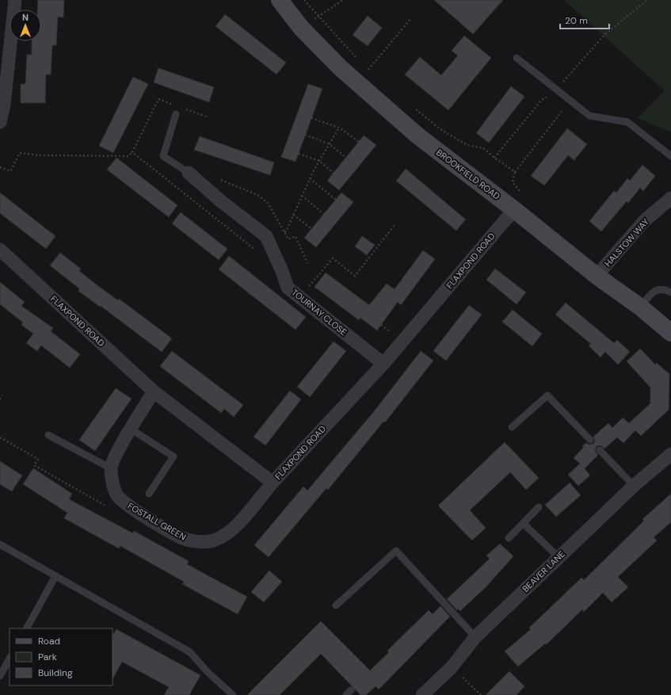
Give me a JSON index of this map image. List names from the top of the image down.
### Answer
{
  "streets": {
    "main road": ["BROOKFIELD ROAD"],
    "street": [
      "HALSTOW WAY",
      "FLAXPOND ROAD",
      "TOURNAY CLOSE",
      "FOSTALL GREEN",
      "BEAVER LANE"
    ]
  },
  "crossings": [
    ["BROOKFIELD ROAD", "HALSTOW WAY"],
    ["BROOKFIELD ROAD", "FLAXPOND ROAD"],
    ["FLAXPOND ROAD", "TOURNAY CLOSE"],
    ["FLAXPOND ROAD", "FOSTALL GREEN"]
  ],
  "legend": ["Road", "Park", "Building"],
  "scale_bar": "20 m",
  "north": "top"
}
